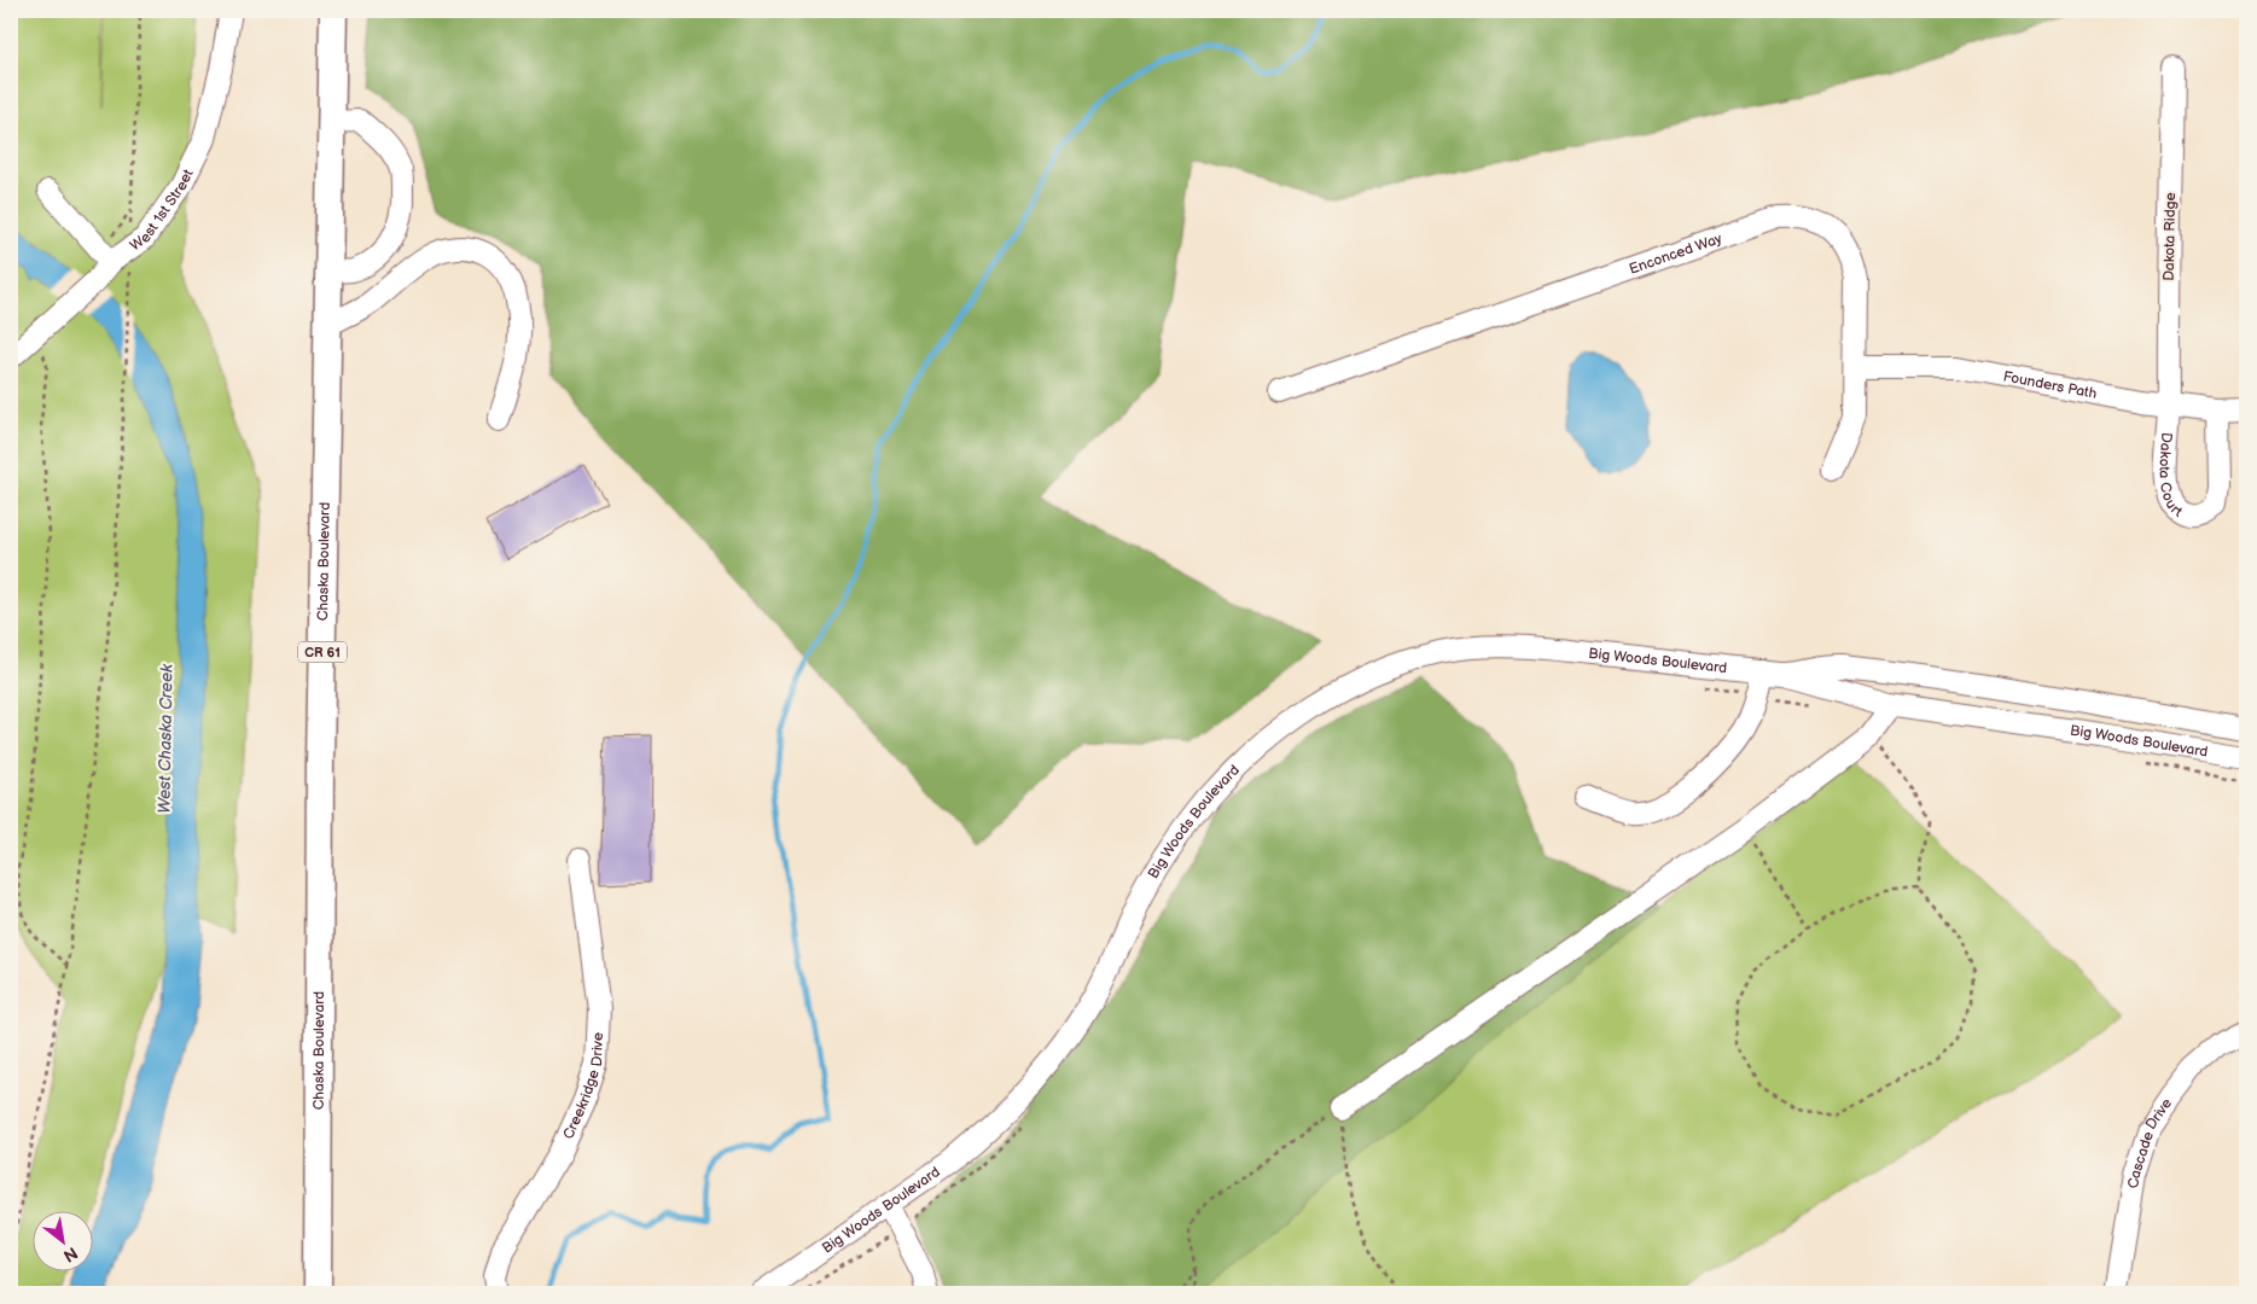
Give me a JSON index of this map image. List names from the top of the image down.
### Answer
{
  "streets": {
    "main road": ["Chaska Boulevard", "CR 61"],
    "street": [
      "West 1st Street",
      "Dakota Ridge",
      "Enconced Way",
      "Founders Path",
      "Dakota Court",
      "Big Woods Boulevard",
      "Creekridge Drive",
      "Cascade Drive"
    ]
  },
  "crossings": [
    ["Dakota Ridge", "Founders Path"],
    ["Dakota Ridge", "Dakota Court"],
    ["Enconced Way", "Founders Path"],
    ["Founders Path", "Dakota Court"]
  ],
  "water": ["West Chaska Creek"],
  "north": "bottom right"
}
